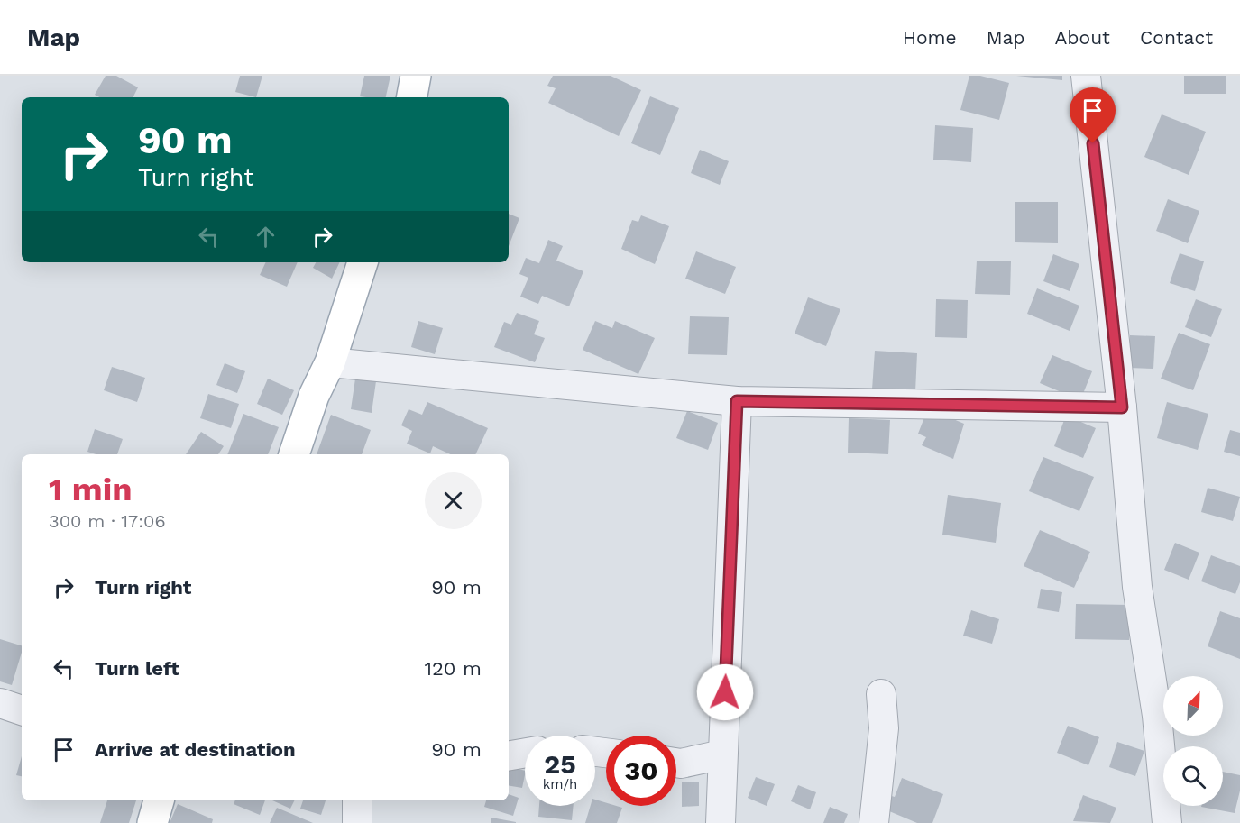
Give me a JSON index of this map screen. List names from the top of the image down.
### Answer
{
  "north": "top right",
  "page": {
    "header": "Map",
    "nav": [
      "Home",
      "Map",
      "About",
      "Contact"
    ],
    "turn": ["90 m", "Turn right"],
    "heading": ["1 min", "300 m · 17:06"],
    "list": [
      {
        "name": "Turn right",
        "value": "90 m"
      },
      {
        "name": "Turn left",
        "value": "120 m"
      },
      {
        "name": "Arrive at destination",
        "value": "90 m"
      }
    ],
    "speed": "25 km/h",
    "limit": "30"
  }
}
